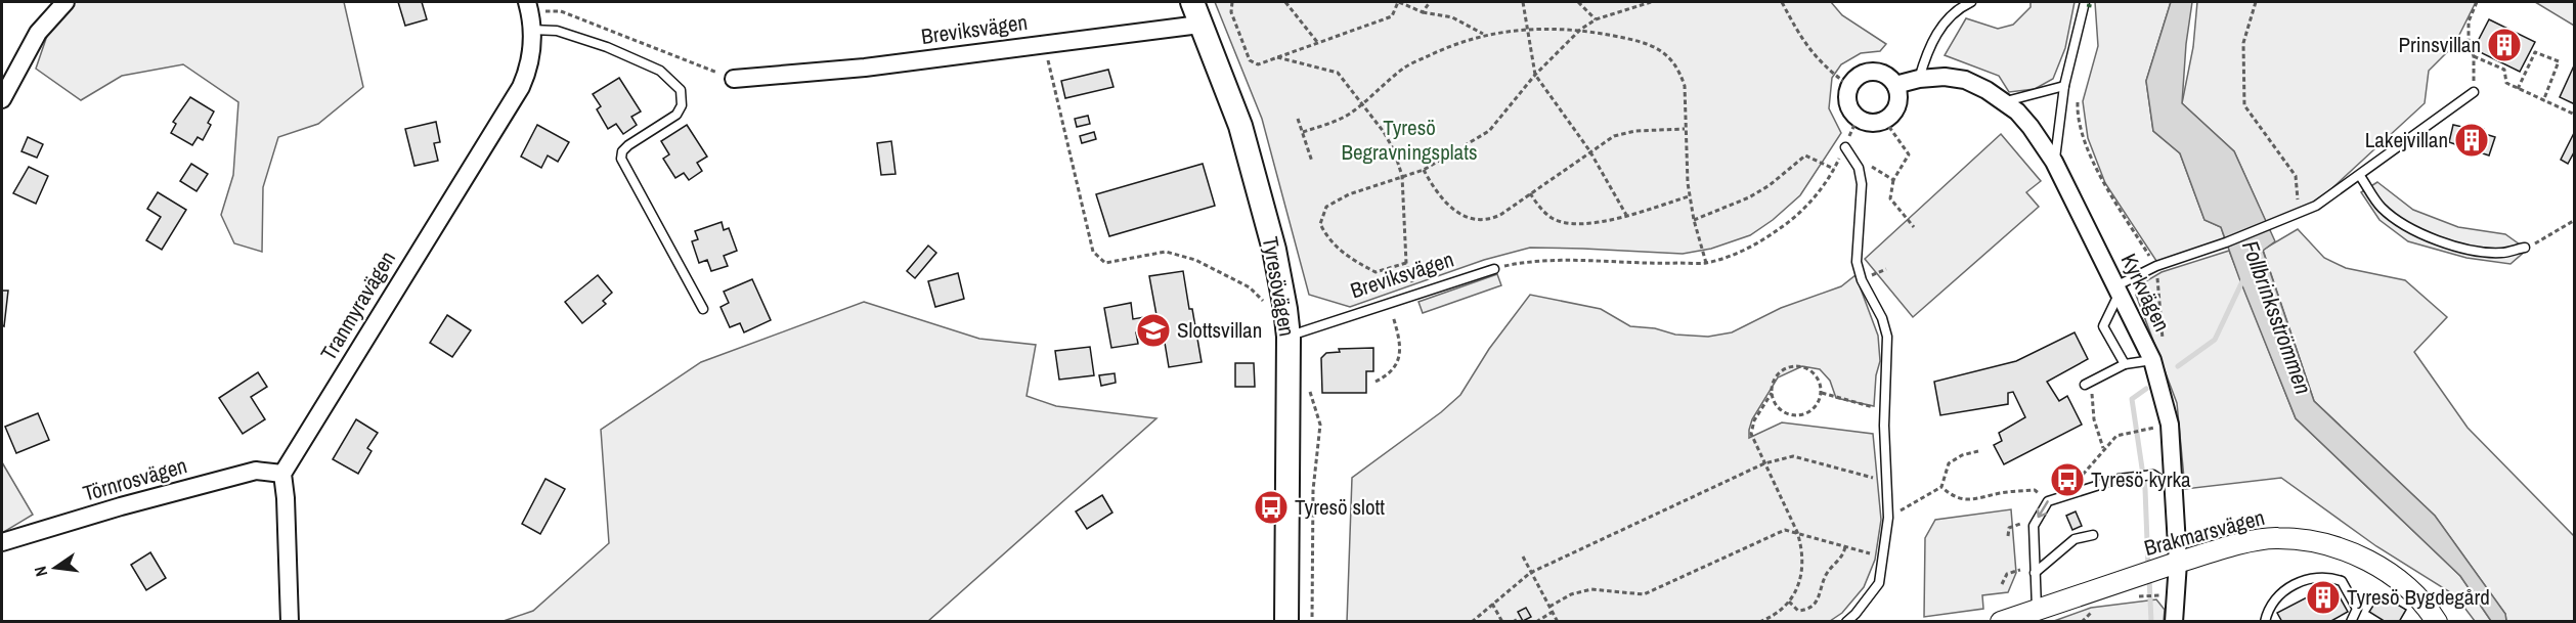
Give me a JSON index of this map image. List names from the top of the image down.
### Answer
{
  "streets": {
    "main road": ["Tyresövägen"],
    "street": [
      "Breviksvägen",
      "Kyrkvägen",
      "Tranmyravägen",
      "Törnrosvägen",
      "Brakmarsvägen"
    ]
  },
  "crossings": [
    ["Breviksvägen", "Tyresövägen"],
    ["Kyrkvägen", "Brakmarsvägen"],
    ["Tranmyravägen", "Törnrosvägen"]
  ],
  "water": ["Follbrinksströmmen"],
  "parks": ["Tyresö Begravningsplats"],
  "places": {
    "building": ["Prinsvillan", "Lakejvillan", "Tyresö Bygdegård"],
    "school or university": ["Slottsvillan"],
    "bus stop": ["Tyresö kyrka", "Tyresö slott"]
  },
  "north": "left"
}
